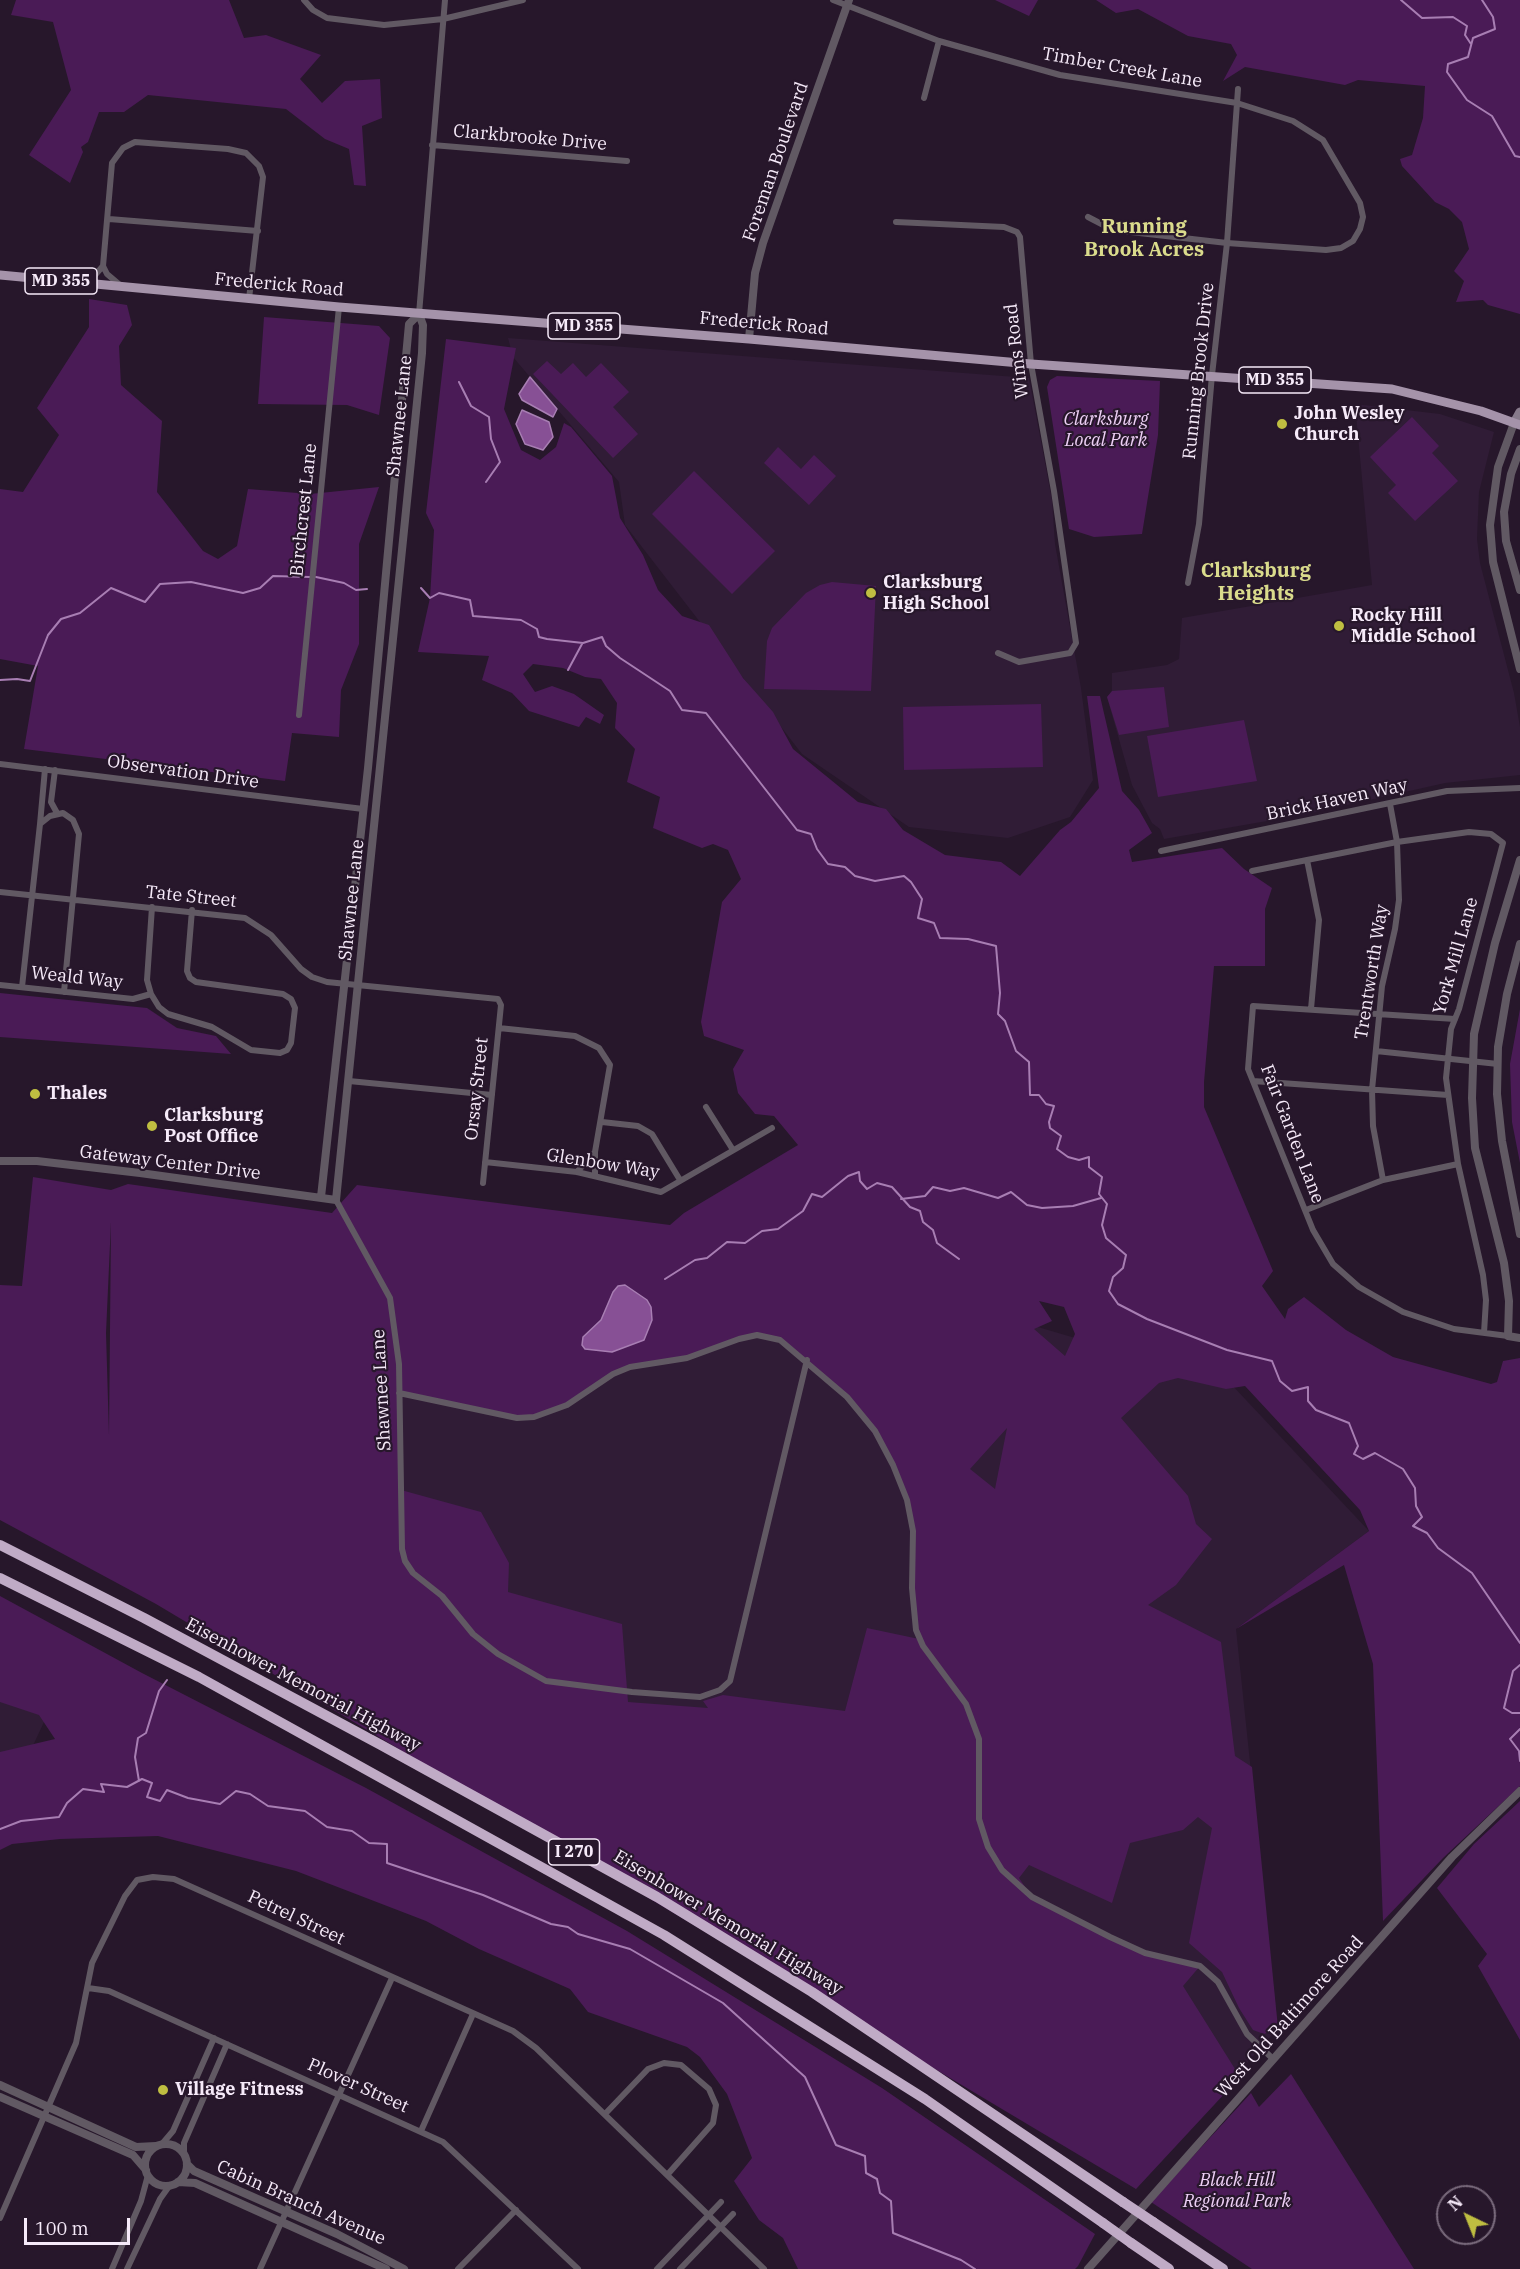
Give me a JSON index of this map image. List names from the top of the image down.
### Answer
{
  "streets": {
    "highway": ["Eisenhower Memorial Highway", "I 270"],
    "main road": ["MD 355", "Frederick Road"],
    "street": [
      "Timber Creek Lane",
      "Clarkbrooke Drive",
      "Foreman Boulevard",
      "Wims Road",
      "Running Brook Drive",
      "Shawnee Lane",
      "Birchcrest Lane",
      "Observation Drive",
      "Brick Haven Way",
      "Tate Street",
      "York Mill Lane",
      "Trentworth Way",
      "Weald Way",
      "Orsay Street",
      "Fair Garden Lane",
      "Gateway Center Drive",
      "Glenbow Way",
      "Petrel Street",
      "West Old Baltimore Road",
      "Plover Street",
      "Cabin Branch Avenue"
    ]
  },
  "crossings": [
    ["Timber Creek Lane", "Foreman Boulevard"],
    ["Timber Creek Lane", "Running Brook Drive"],
    ["Clarkbrooke Drive", "Shawnee Lane"],
    ["Foreman Boulevard", "Frederick Road"],
    ["Frederick Road", "Wims Road"],
    ["Frederick Road", "Running Brook Drive"],
    ["Frederick Road", "Shawnee Lane"],
    ["Frederick Road", "Birchcrest Lane"],
    ["Shawnee Lane", "Observation Drive"],
    ["Shawnee Lane", "Tate Street"],
    ["Shawnee Lane", "Gateway Center Drive"],
    ["Brick Haven Way", "Trentworth Way"],
    ["Tate Street", "Orsay Street"],
    ["York Mill Lane", "Trentworth Way"],
    ["York Mill Lane", "Fair Garden Lane"],
    ["Trentworth Way", "Fair Garden Lane"],
    ["Orsay Street", "Glenbow Way"],
    ["Petrel Street", "Plover Street"]
  ],
  "districts": ["Running Brook Acres", "Clarksburg Heights"],
  "parks": ["Clarksburg Local Park", "Black Hill Regional Park"],
  "places": [
    "John Wesley Church",
    "Clarksburg High School",
    "Rocky Hill Middle School",
    "Thales",
    "Clarksburg Post Office",
    "Village Fitness"
  ],
  "scale_bar": "100 m",
  "north": "top left"
}
